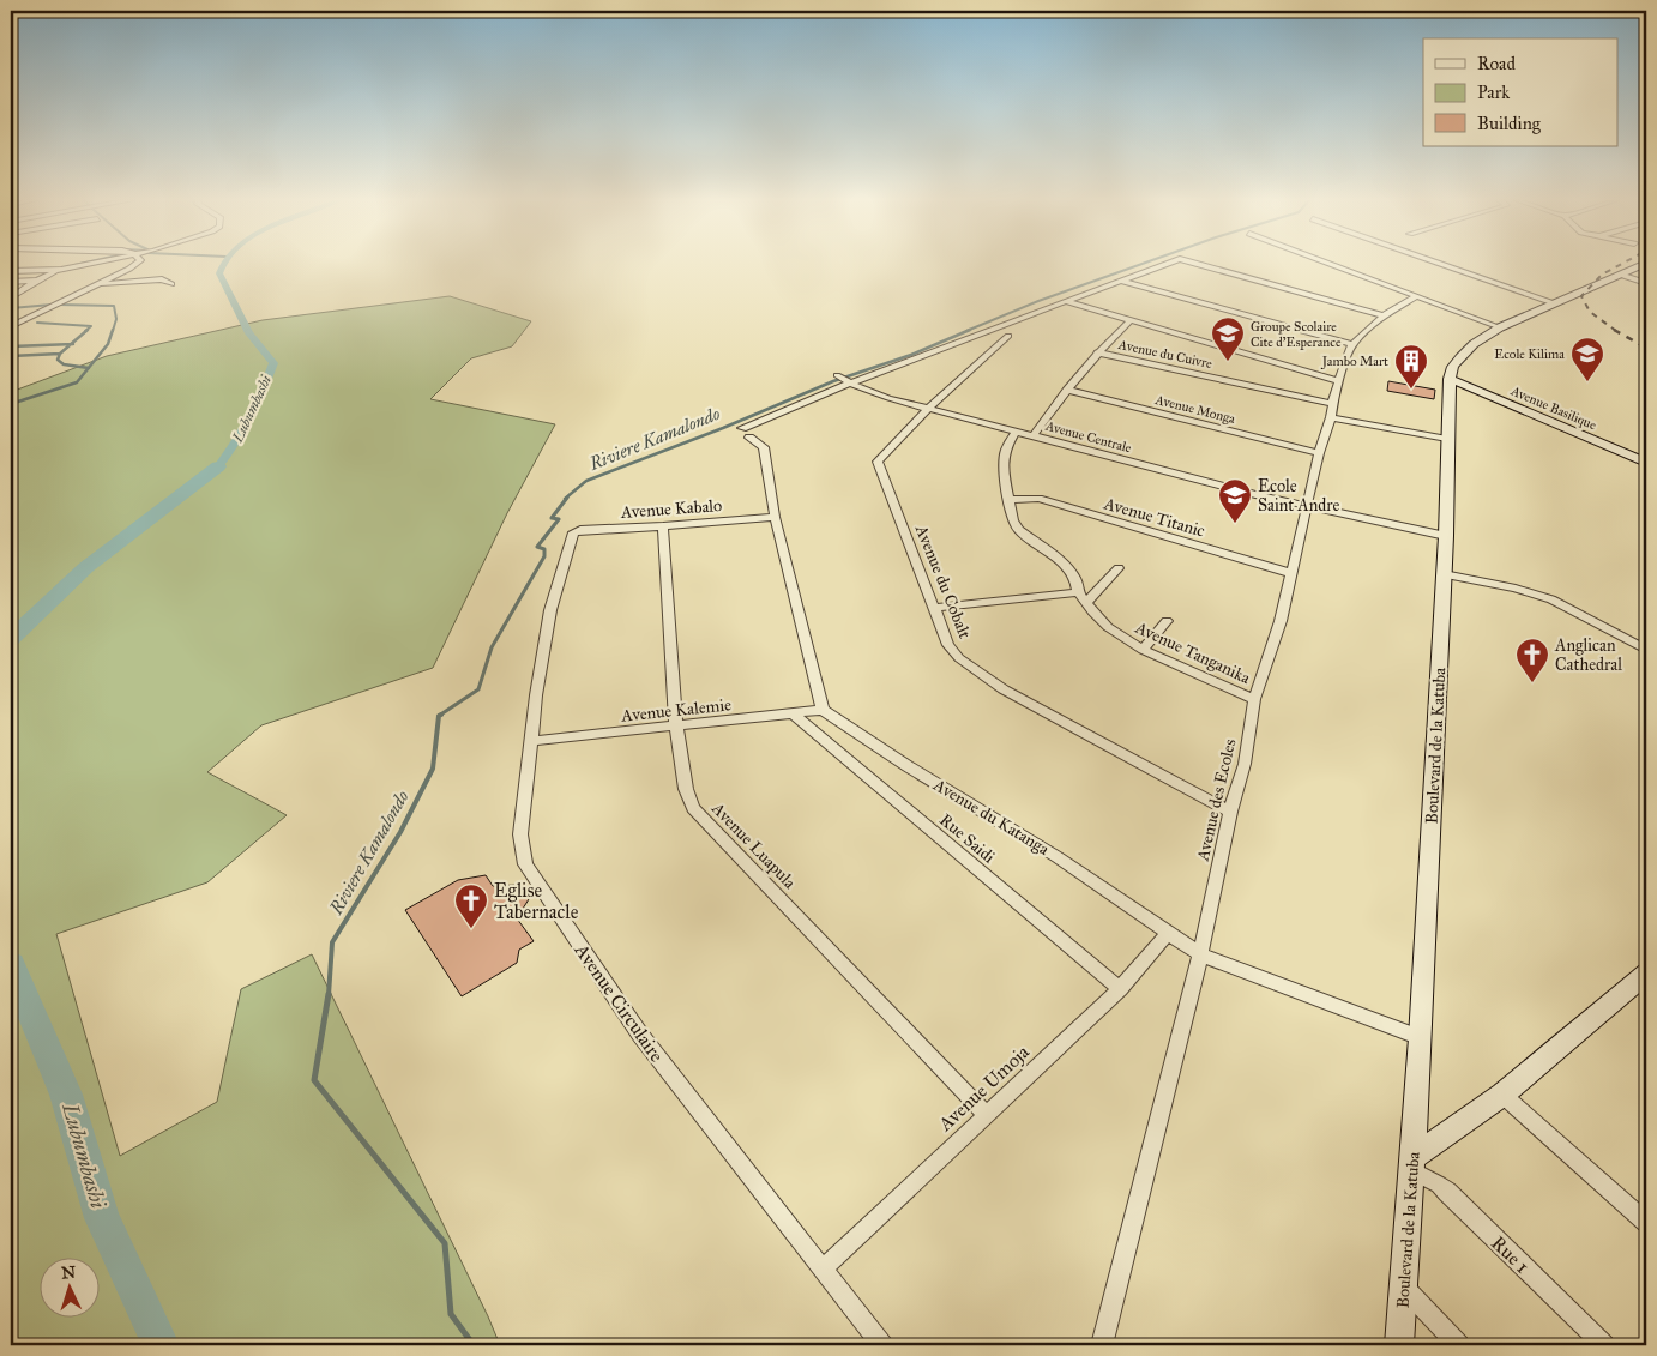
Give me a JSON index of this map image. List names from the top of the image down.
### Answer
{
  "streets": {
    "street": [
      "Avenue du Cuivre",
      "Avenue Basilique",
      "Avenue Monga",
      "Avenue Centrale",
      "Avenue Kabalo",
      "Avenue Titanic",
      "Avenue du Cobalt",
      "Avenue Tanganika",
      "Avenue Kalemie",
      "Boulevard de la Katuba",
      "Avenue des Ecoles",
      "Avenue du Katanga",
      "Rue Saidi",
      "Avenue Luapula",
      "Avenue Circulaire",
      "Avenue Umoja",
      "Rue 1"
    ]
  },
  "crossings": [
    ["Avenue du Cuivre", "Boulevard de la Katuba"],
    ["Avenue du Cuivre", "Avenue des Ecoles"],
    ["Avenue Basilique", "Boulevard de la Katuba"],
    ["Avenue Monga", "Avenue des Ecoles"],
    ["Avenue Centrale", "Avenue du Cobalt"],
    ["Avenue Centrale", "Avenue Tanganika"],
    ["Avenue Centrale", "Avenue des Ecoles"],
    ["Avenue Kabalo", "Avenue Luapula"],
    ["Avenue Kabalo", "Avenue Circulaire"],
    ["Avenue Titanic", "Avenue Tanganika"],
    ["Avenue Titanic", "Avenue des Ecoles"],
    ["Avenue du Cobalt", "Avenue des Ecoles"],
    ["Avenue Tanganika", "Avenue des Ecoles"],
    ["Avenue Kalemie", "Avenue du Katanga"],
    ["Avenue Kalemie", "Rue Saidi"],
    ["Avenue Kalemie", "Avenue Luapula"],
    ["Avenue Kalemie", "Avenue Circulaire"],
    ["Boulevard de la Katuba", "Avenue du Katanga"],
    ["Boulevard de la Katuba", "Rue 1"],
    ["Avenue des Ecoles", "Avenue du Katanga"],
    ["Avenue du Katanga", "Avenue Umoja"],
    ["Rue Saidi", "Avenue Umoja"],
    ["Avenue Luapula", "Avenue Umoja"],
    ["Avenue Circulaire", "Avenue Umoja"]
  ],
  "water": ["Lubumbashi", "Riviere Kamalondo"],
  "places": {
    "school or university": ["Groupe Scolaire Cite d'Esperance", "Ecole Kilima", "Ecole Saint Andre"],
    "building": ["Jambo Mart"],
    "church": ["Anglican Cathedral", "Eglise Tabernacle"]
  },
  "legend": ["Road", "Park", "Building"],
  "north": "top"
}
